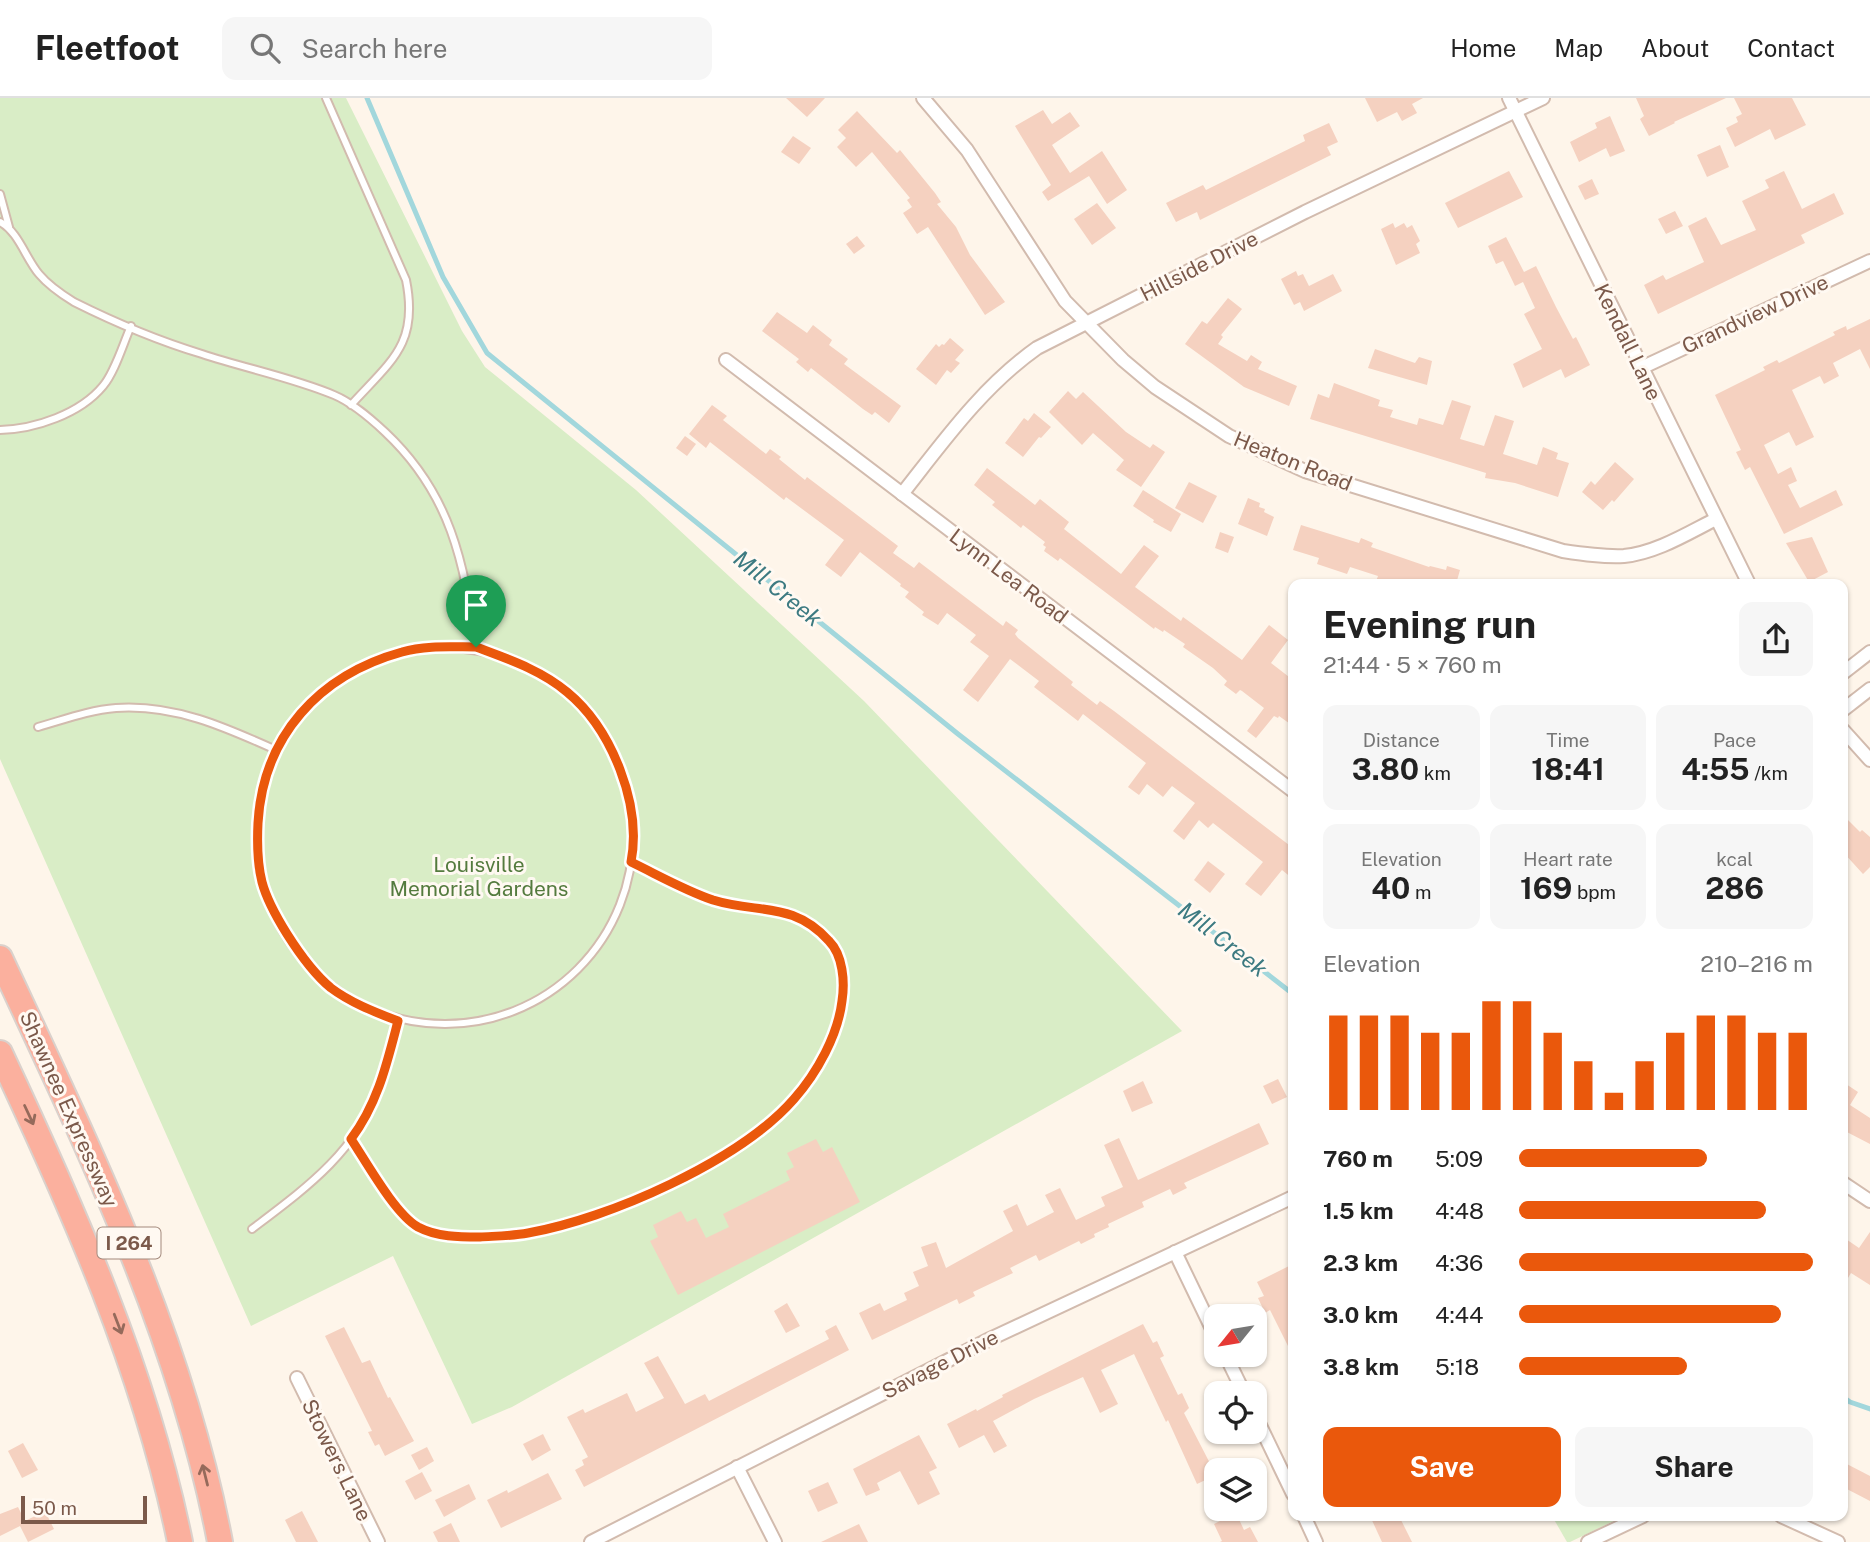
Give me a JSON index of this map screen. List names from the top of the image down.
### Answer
{
  "streets": {
    "highway": ["Shawnee Expressway", "I 264"],
    "street": [
      "Hillside Drive",
      "Grandview Drive",
      "Kendall Lane",
      "Heaton Road",
      "Lynn Lea Road",
      "Savage Drive",
      "Stowers Lane"
    ]
  },
  "crossings": [
    ["Hillside Drive", "Kendall Lane"],
    ["Hillside Drive", "Heaton Road"],
    ["Hillside Drive", "Lynn Lea Road"],
    ["Grandview Drive", "Kendall Lane"],
    ["Kendall Lane", "Heaton Road"]
  ],
  "water": ["Mill Creek"],
  "parks": ["Louisville Memorial Gardens"],
  "scale_bar": "50 m",
  "north": "bottom left",
  "page": {
    "header": "Fleetfoot",
    "search": "Search here",
    "nav": [
      "Home",
      "Map",
      "About",
      "Contact"
    ],
    "heading": ["Evening run", "21:44 · 5 × 760 m"],
    "stats": [
      ["Distance", "3.80 km"],
      ["Time", "18:41"],
      ["Pace", "4:55 /km"],
      ["Elevation", "40 m"],
      ["Heart rate", "169 bpm"],
      ["kcal", "286"]
    ],
    "chart": ["Elevation", "210–216 m"],
    "list": [
      {
        "name": "760 m",
        "note": "5:09"
      },
      {
        "name": "1.5 km",
        "note": "4:48"
      },
      {
        "name": "2.3 km",
        "note": "4:36"
      },
      {
        "name": "3.0 km",
        "note": "4:44"
      },
      {
        "name": "3.8 km",
        "note": "5:18"
      }
    ],
    "buttons": ["Save", "Share"],
    "scale": "50 m"
  }
}
